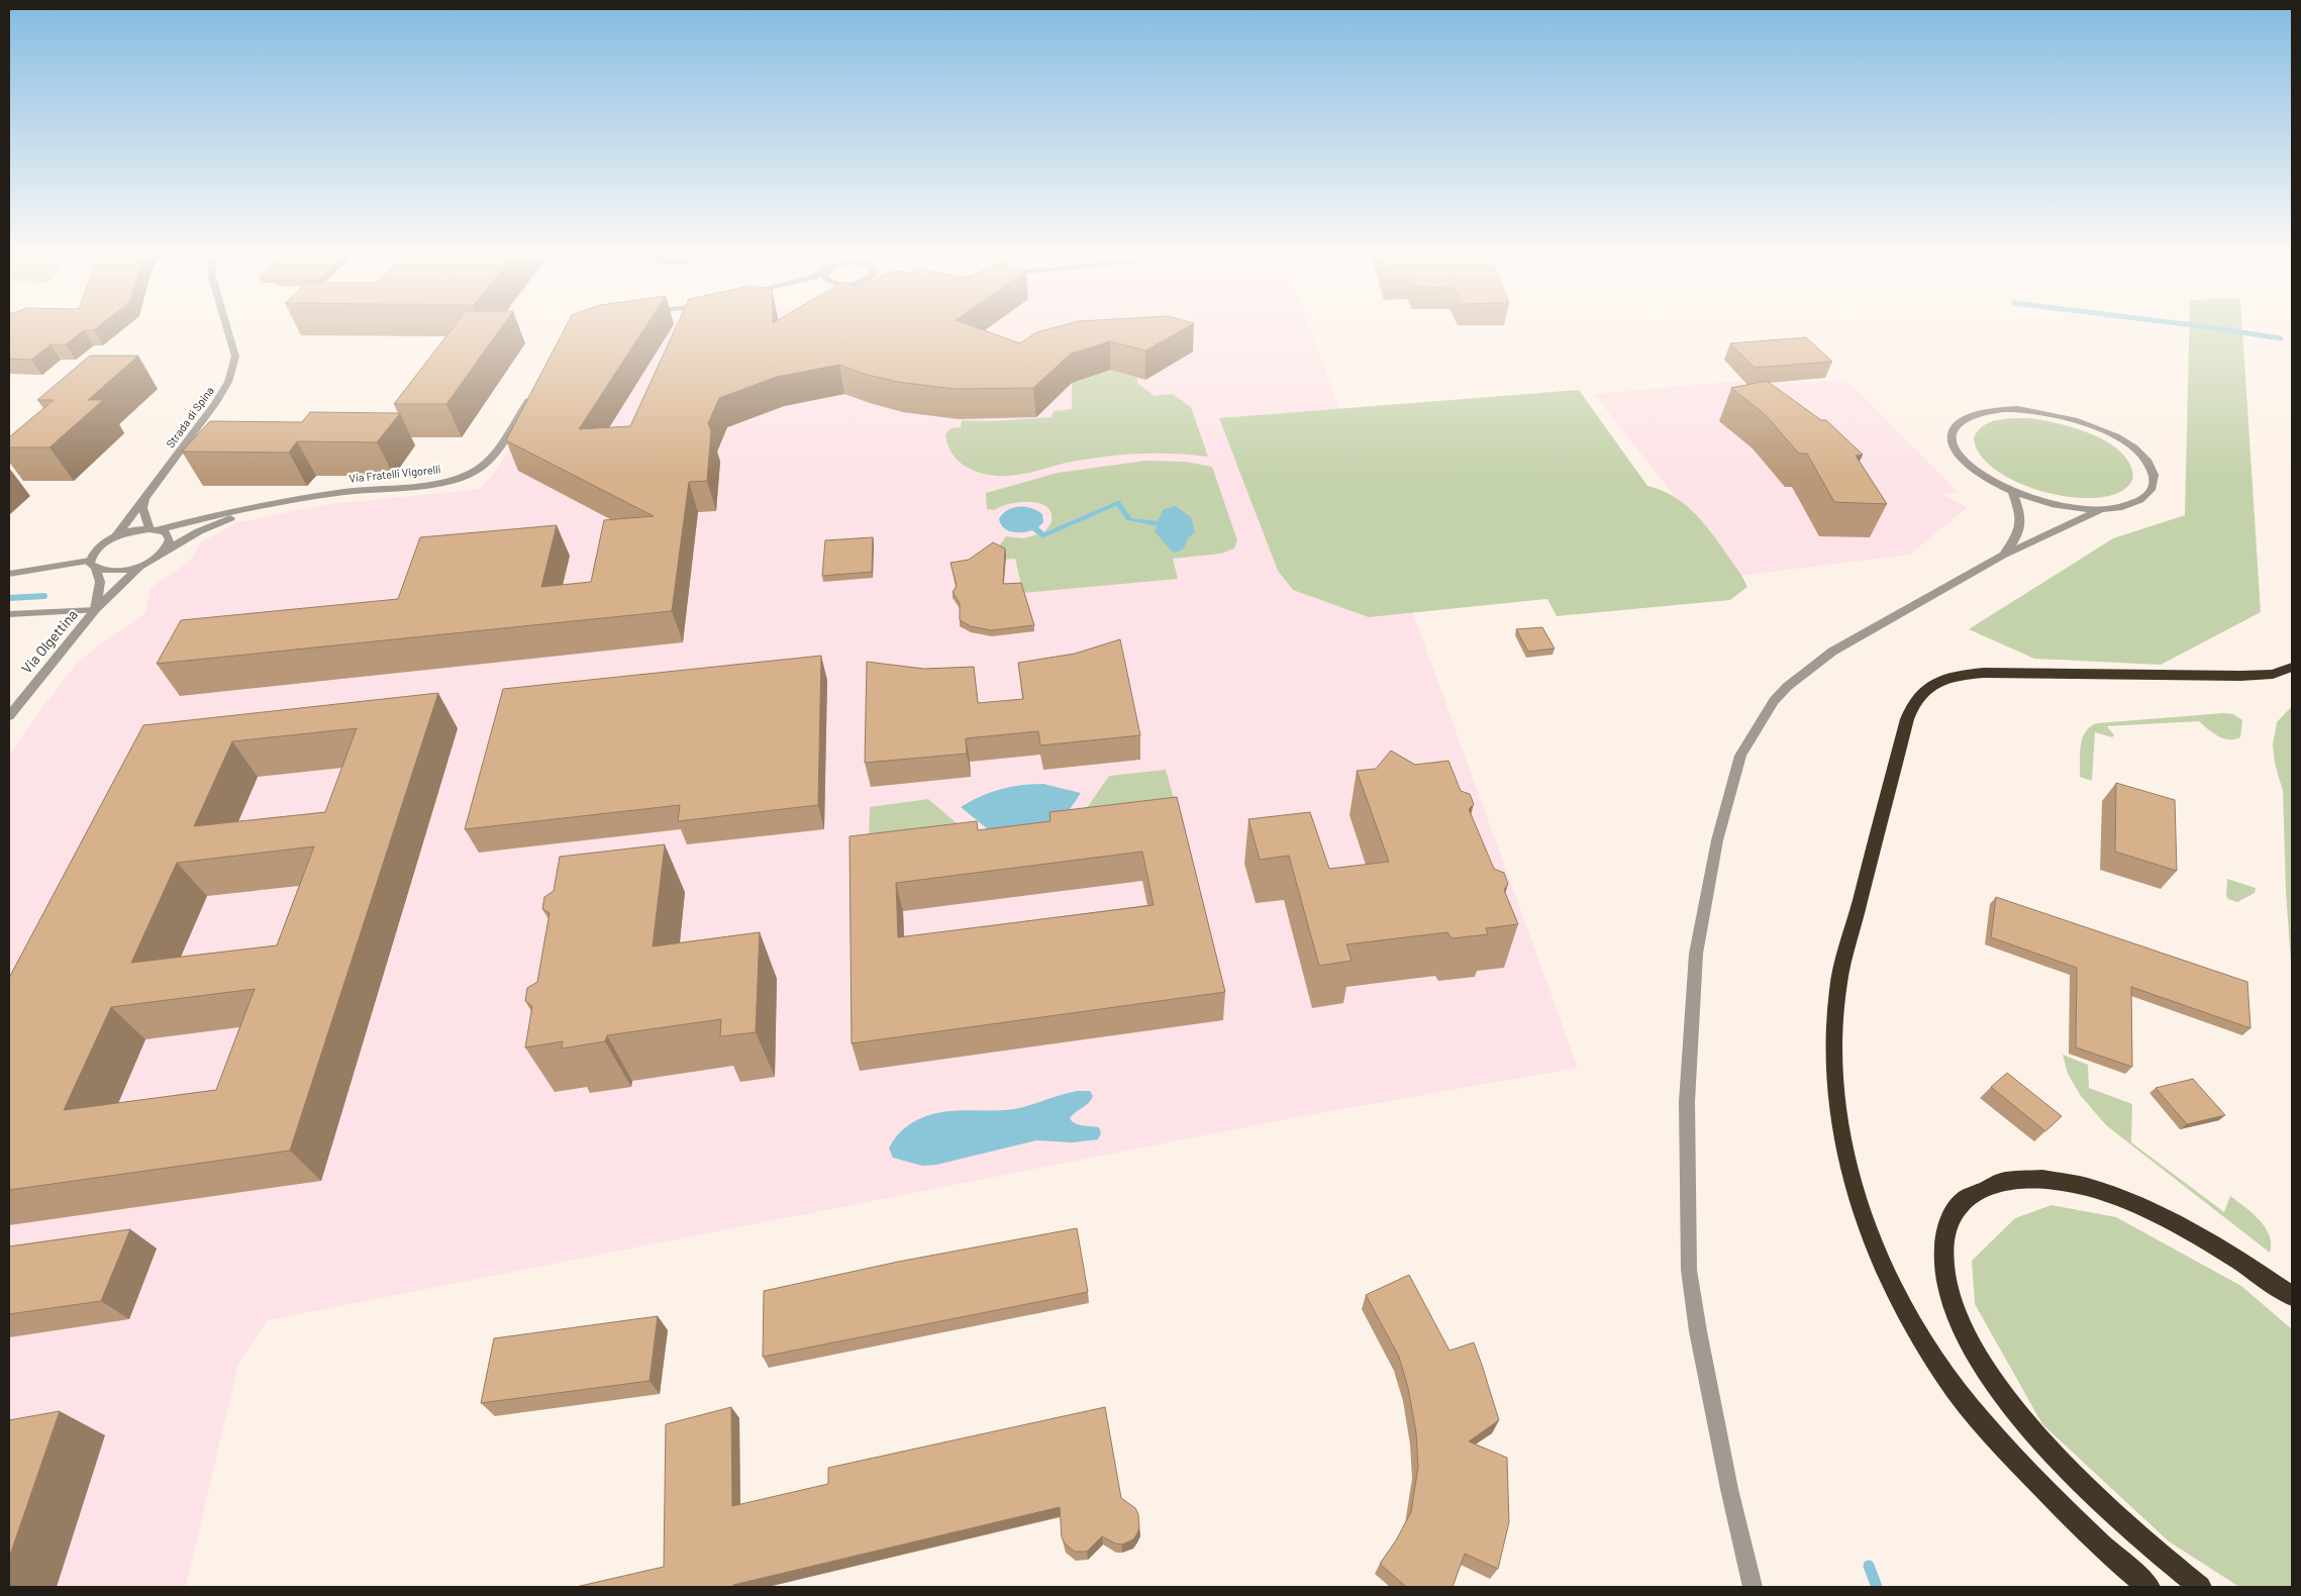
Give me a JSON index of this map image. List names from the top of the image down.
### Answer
{
  "streets": {
    "street": ["Strada di Spina", "Via Fratelli Vigorelli", "Via Olgettina"]
  },
  "crossings": [
    ["Strada di Spina", "Via Fratelli Vigorelli"],
    ["Via Fratelli Vigorelli", "Via Olgettina"]
  ]
}
